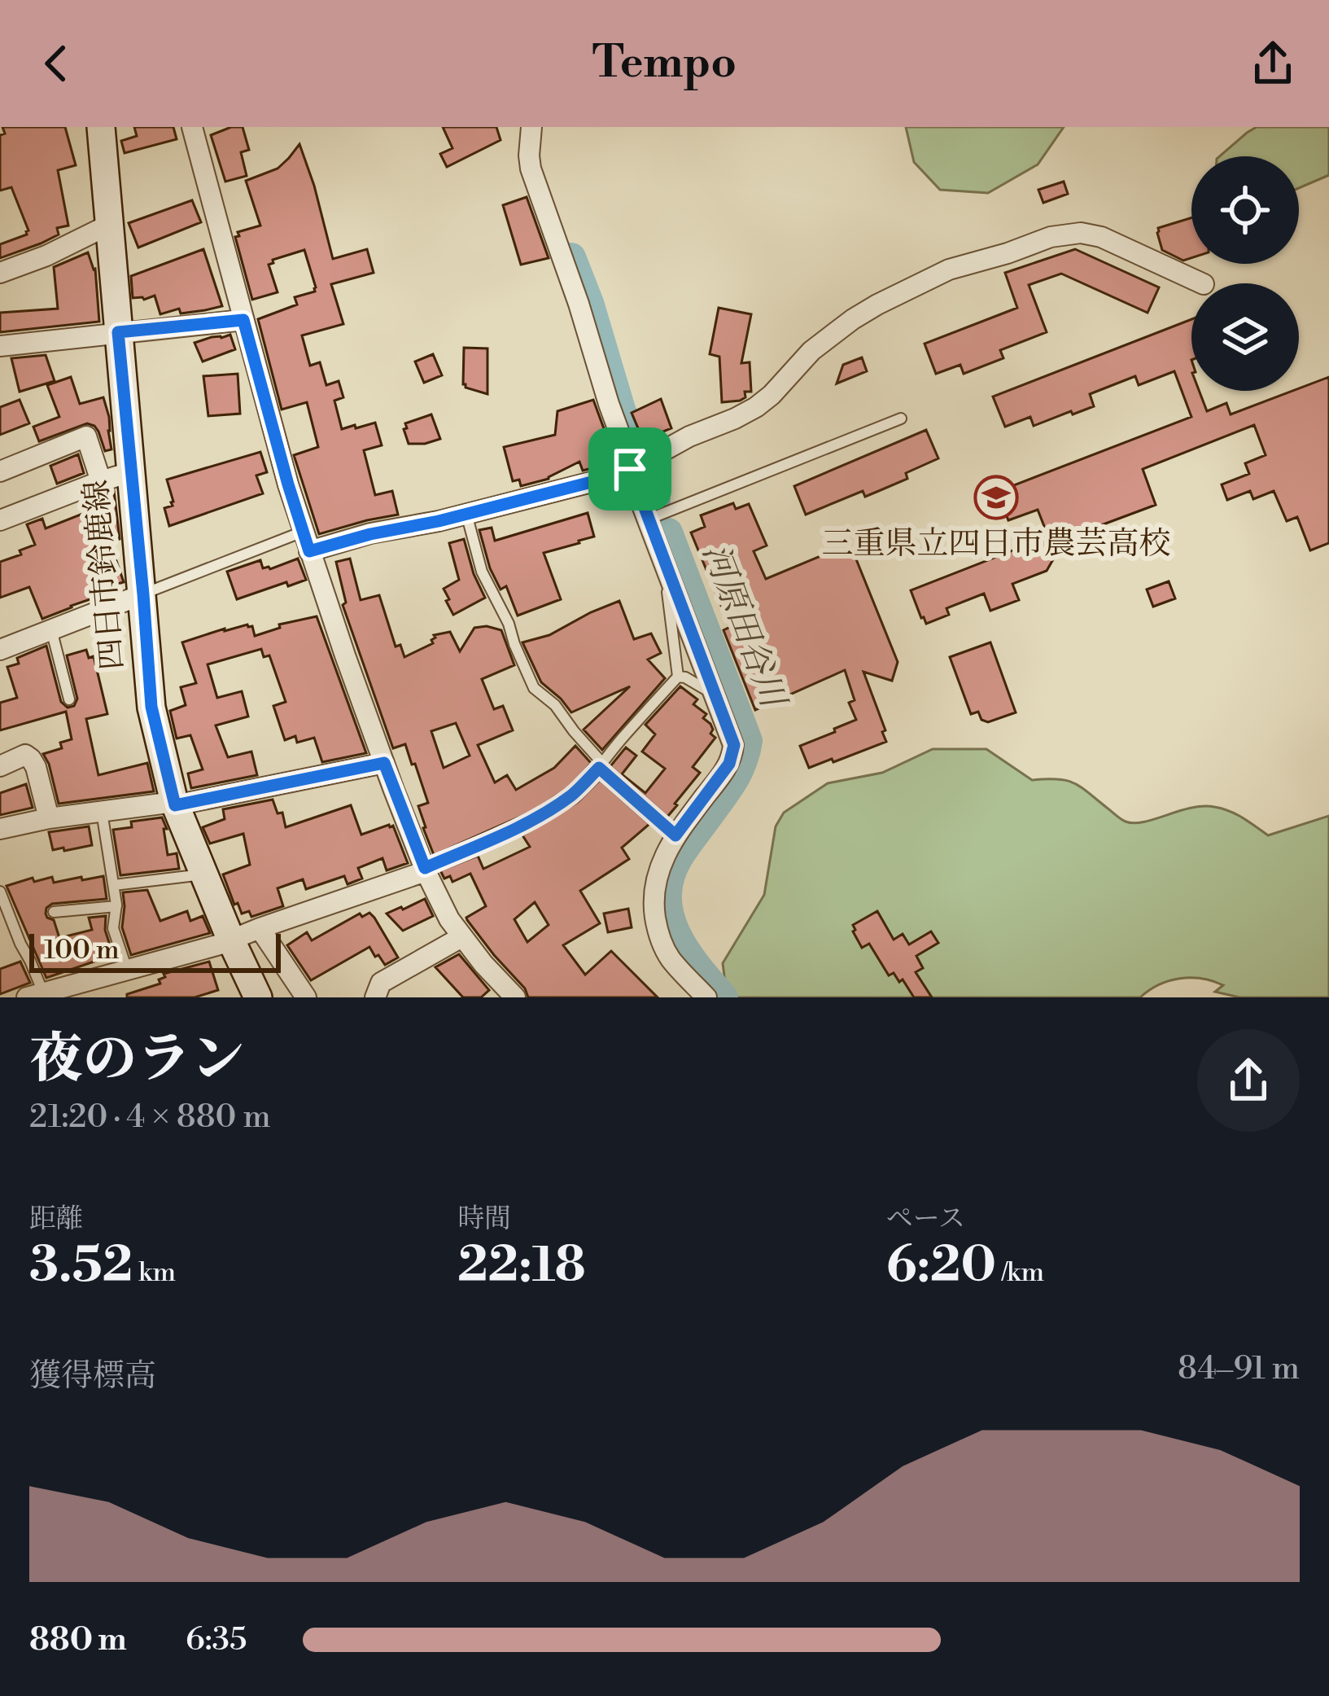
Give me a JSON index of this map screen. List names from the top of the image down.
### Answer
{
  "streets": {
    "main road": ["四日市鈴鹿線"]
  },
  "water": ["河原田谷川"],
  "places": {
    "school or university": ["三重県立四日市農芸高校"]
  },
  "scale_bar": "100 m",
  "page": {
    "header": "Tempo",
    "scale": "100 m",
    "heading": ["夜のラン", "21:20 · 4 × 880 m"],
    "stats": [
      ["距離", "3.52 km"],
      ["時間", "22:18"],
      ["ペース", "6:20 /km"]
    ],
    "chart": ["獲得標高", "84–91 m"],
    "list": [
      {
        "name": "880 m",
        "note": "6:35"
      }
    ]
  }
}
